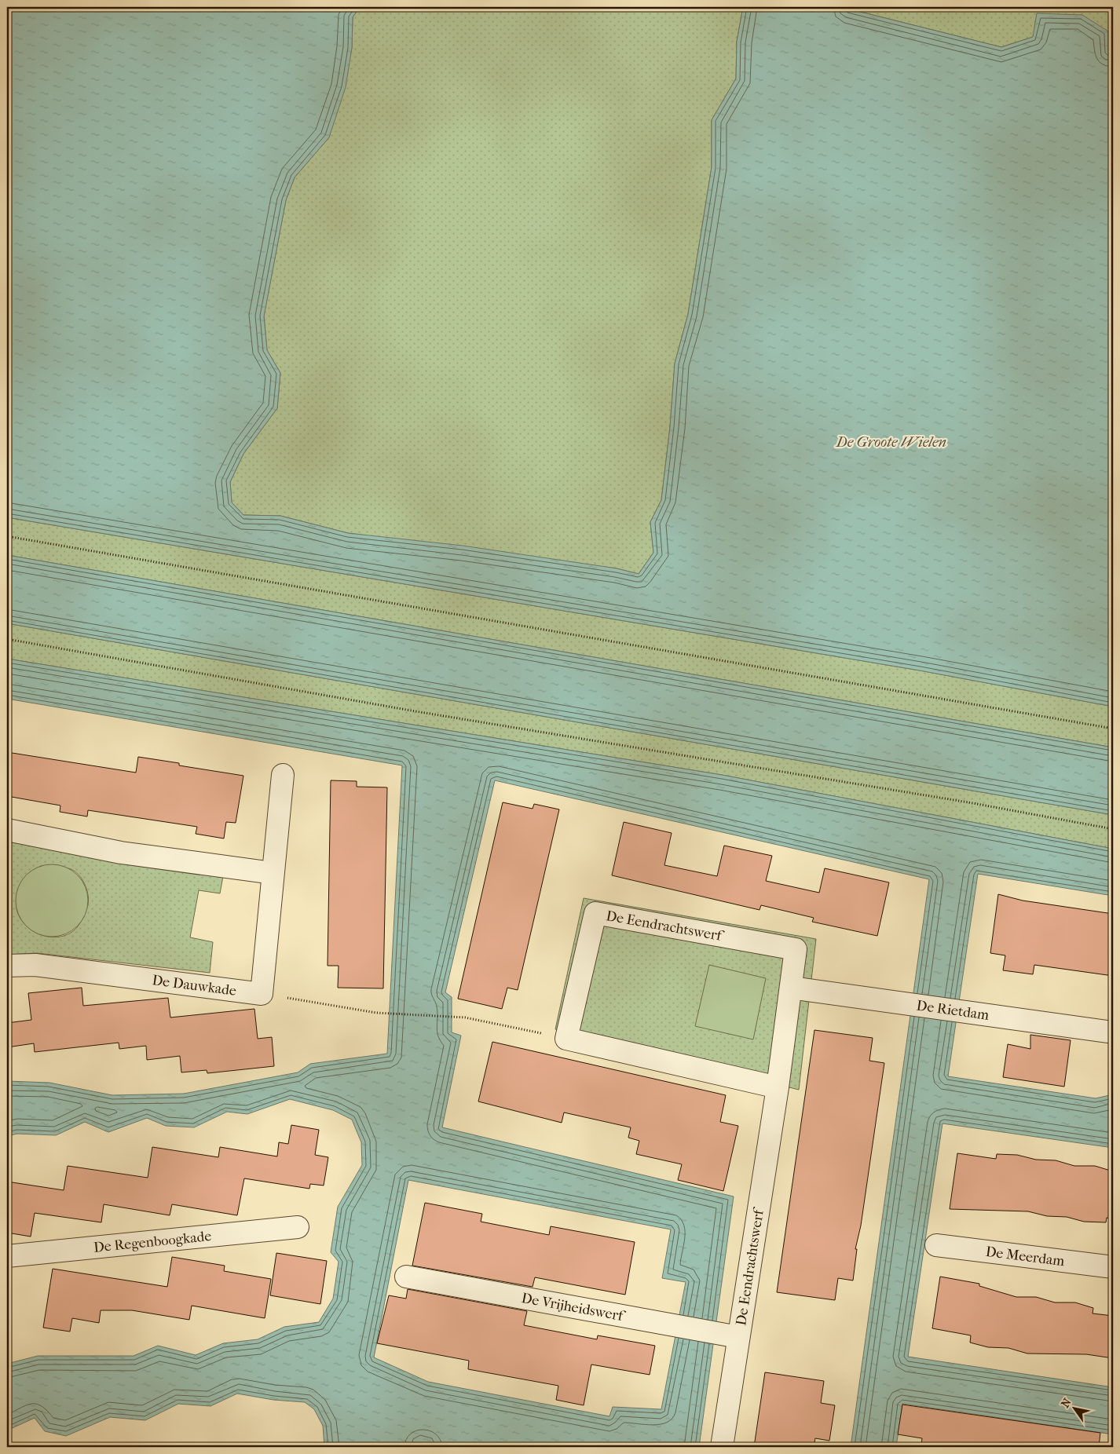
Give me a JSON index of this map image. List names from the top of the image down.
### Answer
{
  "streets": {
    "street": [
      "De Eendrachtswerf",
      "De Dauwkade",
      "De Rietdam",
      "De Regenboogkade",
      "De Meerdam",
      "De Vrijheidswerf"
    ]
  },
  "crossings": [
    ["De Eendrachtswerf", "De Rietdam"],
    ["De Eendrachtswerf", "De Vrijheidswerf"]
  ],
  "water": ["De Groote Wielen"],
  "north": "top left"
}
